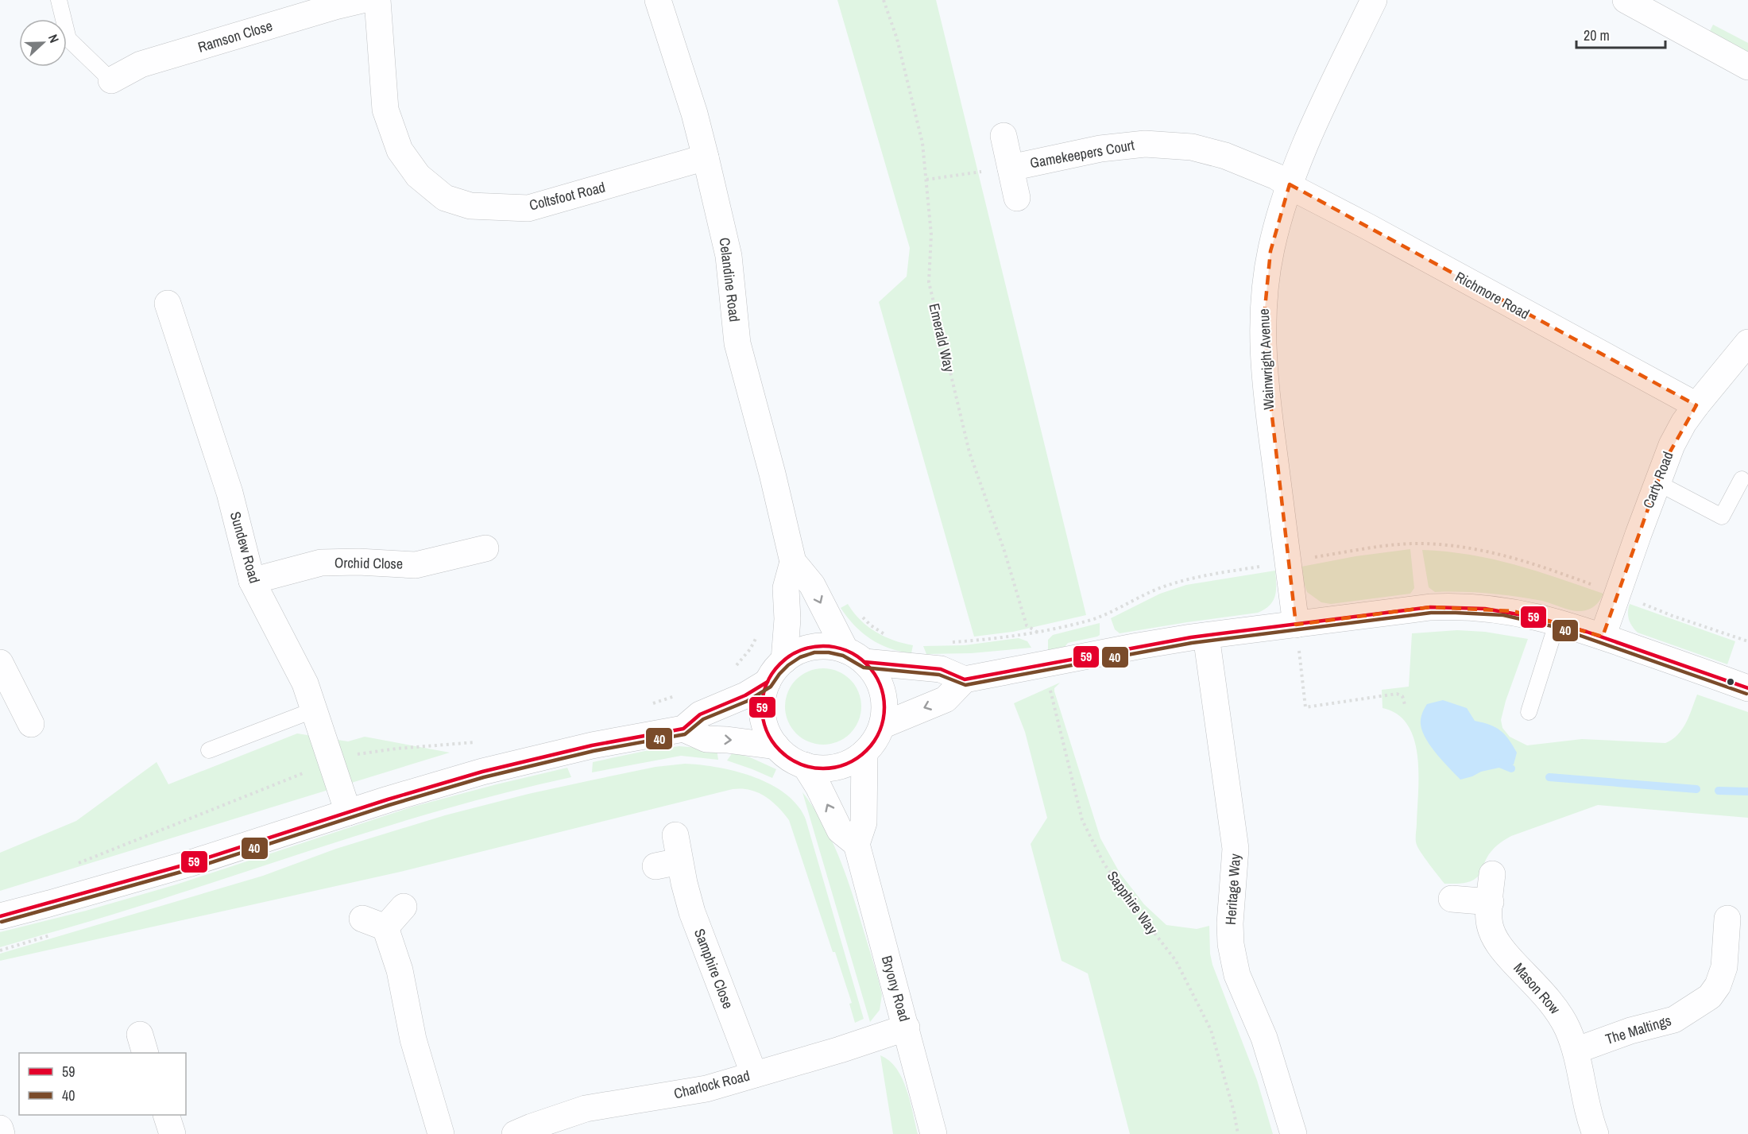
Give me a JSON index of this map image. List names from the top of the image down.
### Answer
{
  "streets": {
    "street": [
      "Ramson Close",
      "Gamekeepers Court",
      "Coltsfoot Road",
      "Celandine Road",
      "Richmore Road",
      "Wainwright Avenue",
      "Carty Road",
      "Sundew Road",
      "Orchid Close",
      "Heritage Way",
      "Samphire Close",
      "Bryony Road",
      "Mason Row",
      "The Maltings",
      "Charlock Road"
    ],
    "path": ["Emerald Way", "Sapphire Way"]
  },
  "crossings": [
    ["Gamekeepers Court", "Richmore Road"],
    ["Gamekeepers Court", "Wainwright Avenue"],
    ["Coltsfoot Road", "Celandine Road"],
    ["Richmore Road", "Wainwright Avenue"],
    ["Richmore Road", "Carty Road"],
    ["Emerald Way", "Sapphire Way"],
    ["Sundew Road", "Orchid Close"],
    ["Samphire Close", "Charlock Road"],
    ["Bryony Road", "Charlock Road"],
    ["Mason Row", "The Maltings"]
  ],
  "lines": ["transit line 59", "transit line 40"],
  "legend": ["59", "40"],
  "scale_bar": "20 m",
  "north": "right"
}
